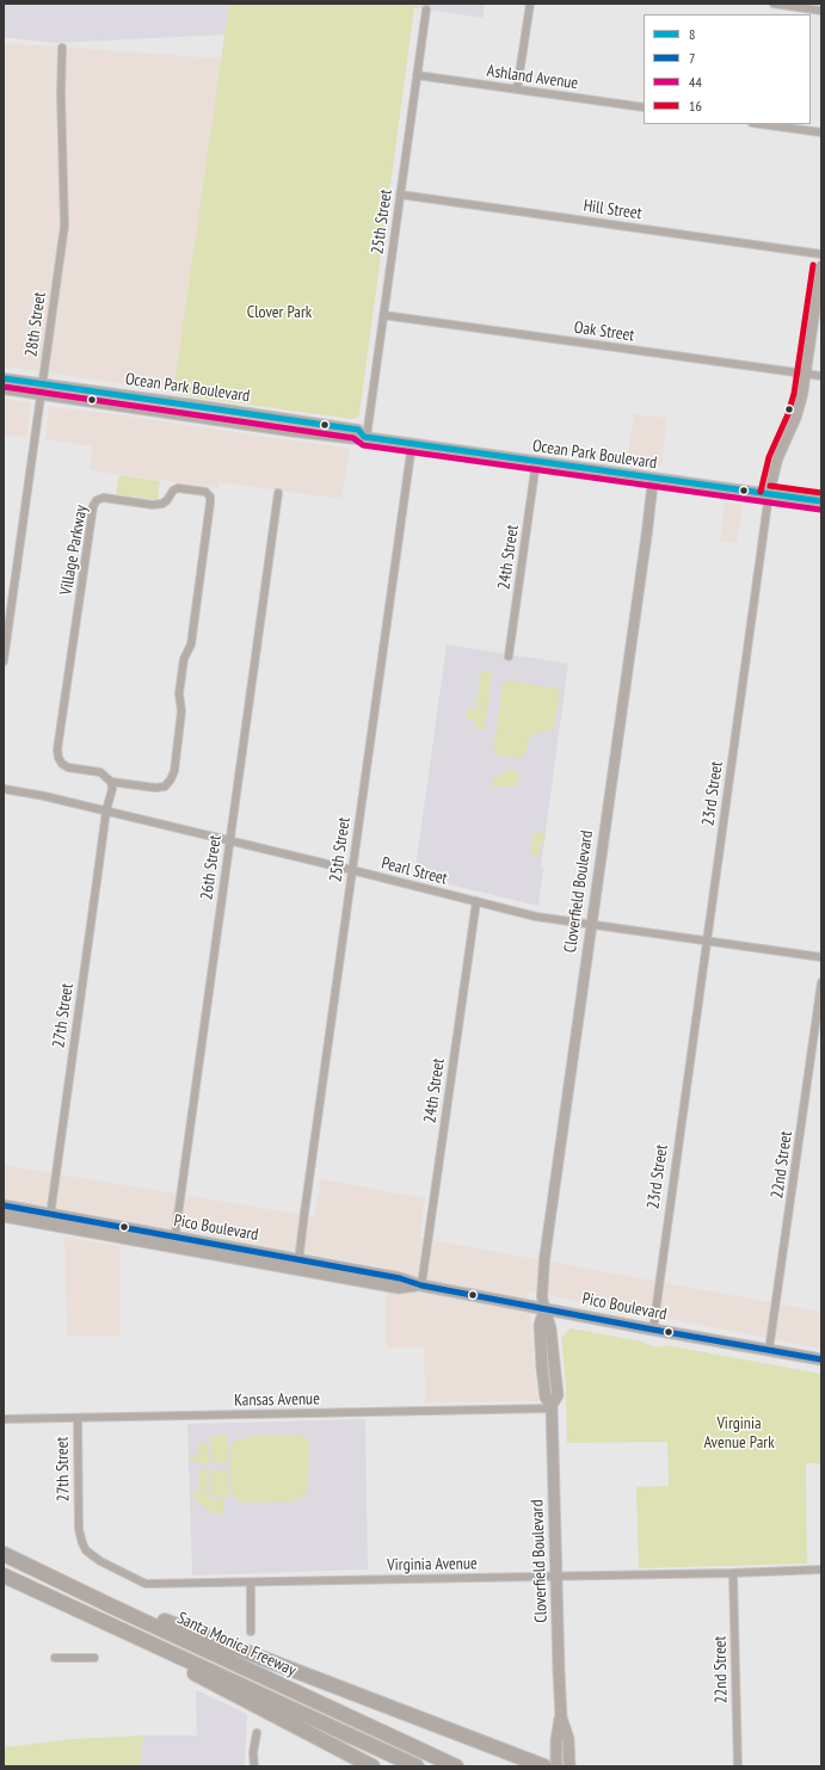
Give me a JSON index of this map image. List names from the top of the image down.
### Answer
{
  "streets": {
    "highway": ["Santa Monica Freeway"],
    "main road": ["Cloverfield Boulevard", "Pico Boulevard"],
    "street": [
      "Ashland Avenue",
      "Hill Street",
      "25th Street",
      "28th Street",
      "Oak Street",
      "Ocean Park Boulevard",
      "Village Parkway",
      "24th Street",
      "23rd Street",
      "26th Street",
      "Pearl Street",
      "27th Street",
      "22nd Street",
      "Kansas Avenue",
      "Virginia Avenue"
    ]
  },
  "crossings": [
    ["Ashland Avenue", "25th Street"],
    ["Hill Street", "25th Street"],
    ["25th Street", "Oak Street"],
    ["25th Street", "Ocean Park Boulevard"],
    ["25th Street", "Pearl Street"],
    ["25th Street", "Pico Boulevard"],
    ["28th Street", "Ocean Park Boulevard"],
    ["Oak Street", "23rd Street"],
    ["Ocean Park Boulevard", "24th Street"],
    ["Ocean Park Boulevard", "23rd Street"],
    ["Ocean Park Boulevard", "Cloverfield Boulevard"],
    ["Village Parkway", "27th Street"],
    ["24th Street", "Pearl Street"],
    ["24th Street", "Pico Boulevard"],
    ["23rd Street", "Pearl Street"],
    ["23rd Street", "Pico Boulevard"],
    ["26th Street", "Pearl Street"],
    ["26th Street", "Pico Boulevard"],
    ["Pearl Street", "Cloverfield Boulevard"],
    ["Pearl Street", "27th Street"],
    ["Cloverfield Boulevard", "Pico Boulevard"],
    ["Cloverfield Boulevard", "Kansas Avenue"],
    ["Cloverfield Boulevard", "Virginia Avenue"],
    ["27th Street", "Pico Boulevard"],
    ["27th Street", "Kansas Avenue"],
    ["27th Street", "Virginia Avenue"],
    ["22nd Street", "Pico Boulevard"],
    ["22nd Street", "Virginia Avenue"]
  ],
  "parks": ["Clover Park", "Virginia Avenue Park"],
  "lines": [
    "transit line 16",
    "transit line 8",
    "transit line 44",
    "transit line 7"
  ],
  "legend": [
    "8",
    "7",
    "44",
    "16"
  ]
}
